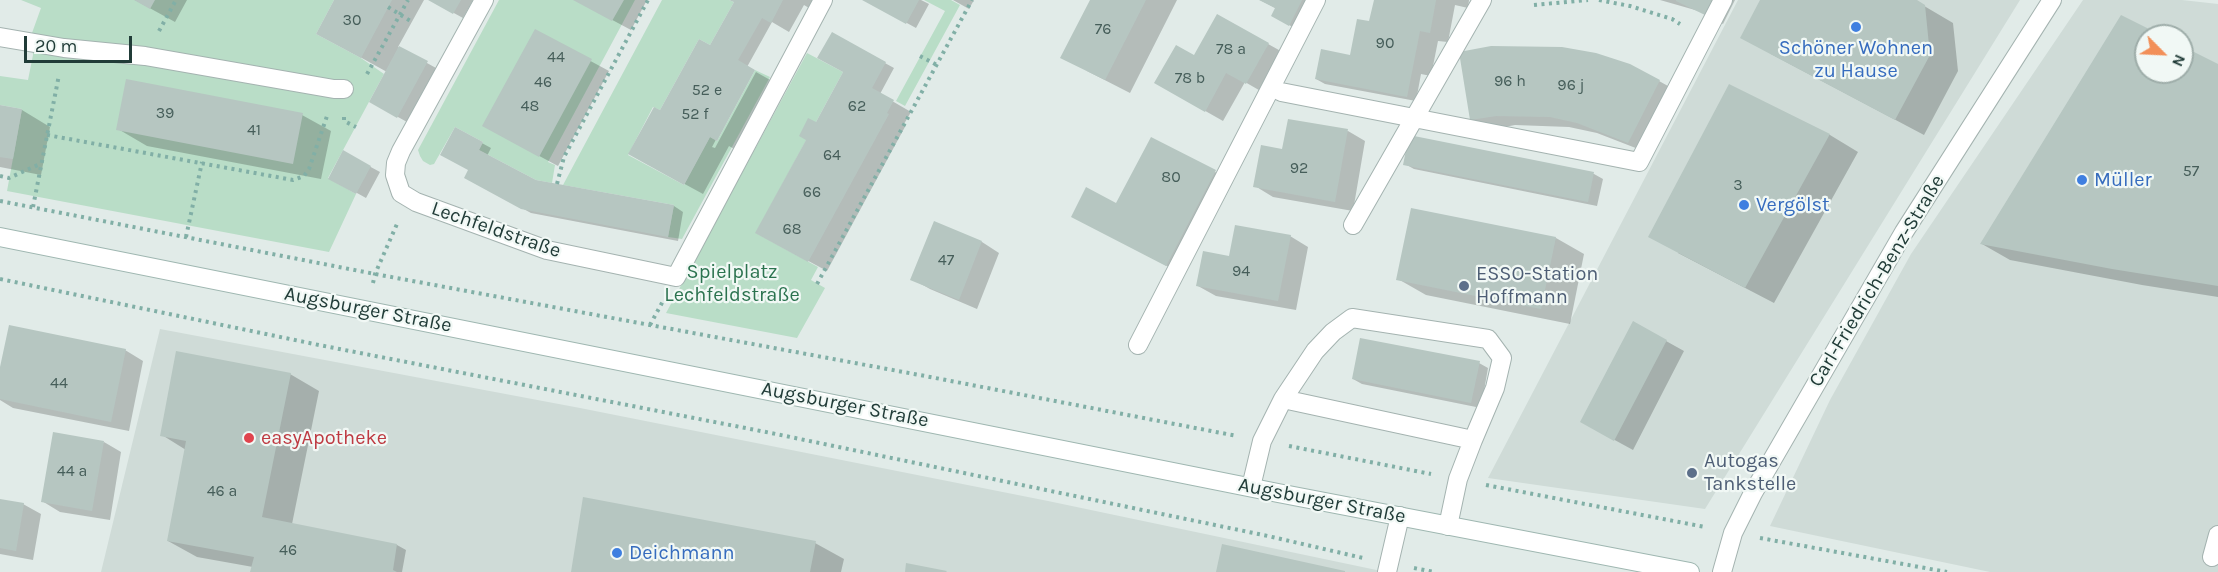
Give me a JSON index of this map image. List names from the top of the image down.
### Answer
{
  "streets": {
    "main road": ["Lechfeldstraße", "Carl-Friedrich-Benz-Straße", "Augsburger Straße"]
  },
  "parks": ["Spielplatz Lechfeldstraße"],
  "places": [
    "Schöner Wohnen zu Hause",
    "Müller",
    "Vergölst",
    "ESSO-Station Hoffmann",
    "easyApotheke",
    "Autogas Tankstelle",
    "Deichmann"
  ],
  "house_numbers": [
    "30",
    "76",
    "90",
    "78 a",
    "44",
    "78 b",
    "96 h",
    "46",
    "96 j",
    "52 e",
    "48",
    "62",
    "39",
    "52 f",
    "41",
    "64",
    "92",
    "57",
    "80",
    "3",
    "66",
    "68",
    "47",
    "94",
    "44",
    "44 a",
    "46 a",
    "46"
  ],
  "scale_bar": "20 m",
  "north": "bottom right"
}
